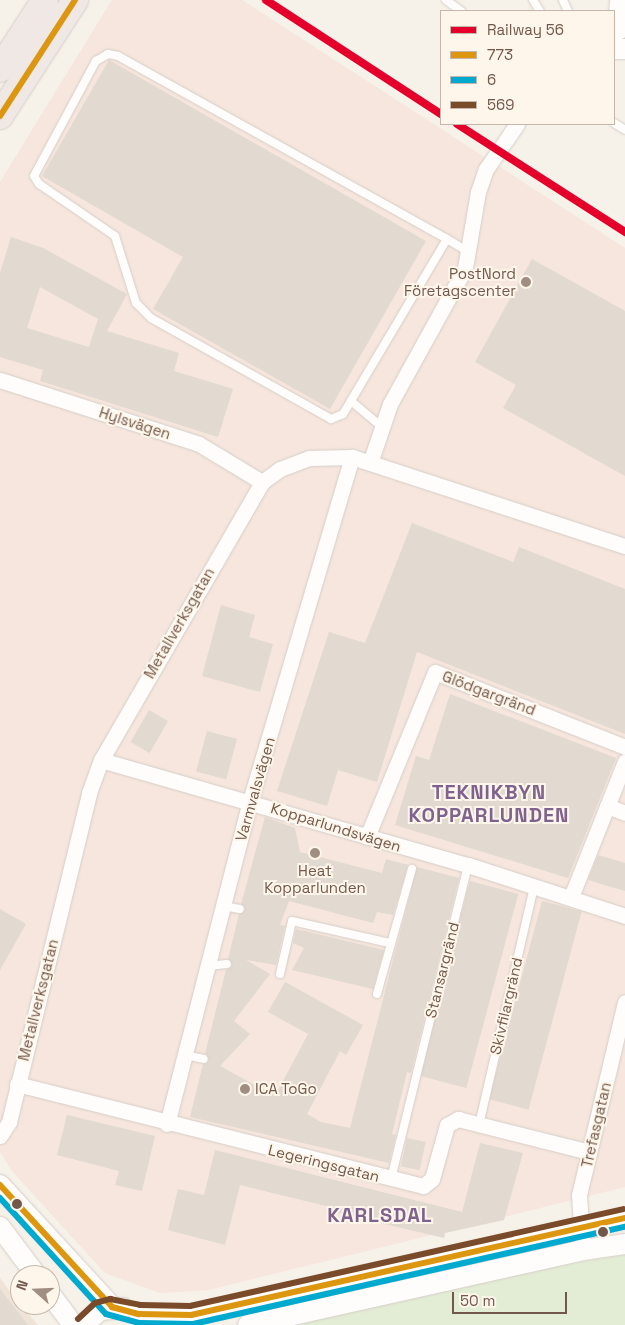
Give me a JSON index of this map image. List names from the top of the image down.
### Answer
{
  "streets": {
    "street": [
      "Hylsvägen",
      "Metallverksgatan",
      "Glödgargränd",
      "Varmvalsvägen",
      "Kopparlundsvägen",
      "Trefasgatan",
      "Legeringsgatan"
    ],
    "lane": ["Stansargränd", "Skivfilargränd"]
  },
  "crossings": [
    ["Hylsvägen", "Metallverksgatan"],
    ["Metallverksgatan", "Varmvalsvägen"],
    ["Metallverksgatan", "Kopparlundsvägen"],
    ["Metallverksgatan", "Legeringsgatan"],
    ["Glödgargränd", "Kopparlundsvägen"],
    ["Varmvalsvägen", "Kopparlundsvägen"],
    ["Varmvalsvägen", "Legeringsgatan"],
    ["Kopparlundsvägen", "Stansargränd"],
    ["Kopparlundsvägen", "Skivfilargränd"],
    ["Stansargränd", "Legeringsgatan"],
    ["Skivfilargränd", "Legeringsgatan"],
    ["Trefasgatan", "Legeringsgatan"]
  ],
  "districts": ["TEKNIKBYN KOPPARLUNDEN", "KARLSDAL"],
  "places": ["PostNord Företagscenter", "Heat Kopparlunden", "ICA ToGo"],
  "lines": [
    "rail line 56",
    "transit line 773",
    "transit line 6",
    "transit line 569"
  ],
  "legend": [
    "Railway 56",
    "773",
    "6",
    "569"
  ],
  "scale_bar": "50 m",
  "north": "left"
}
